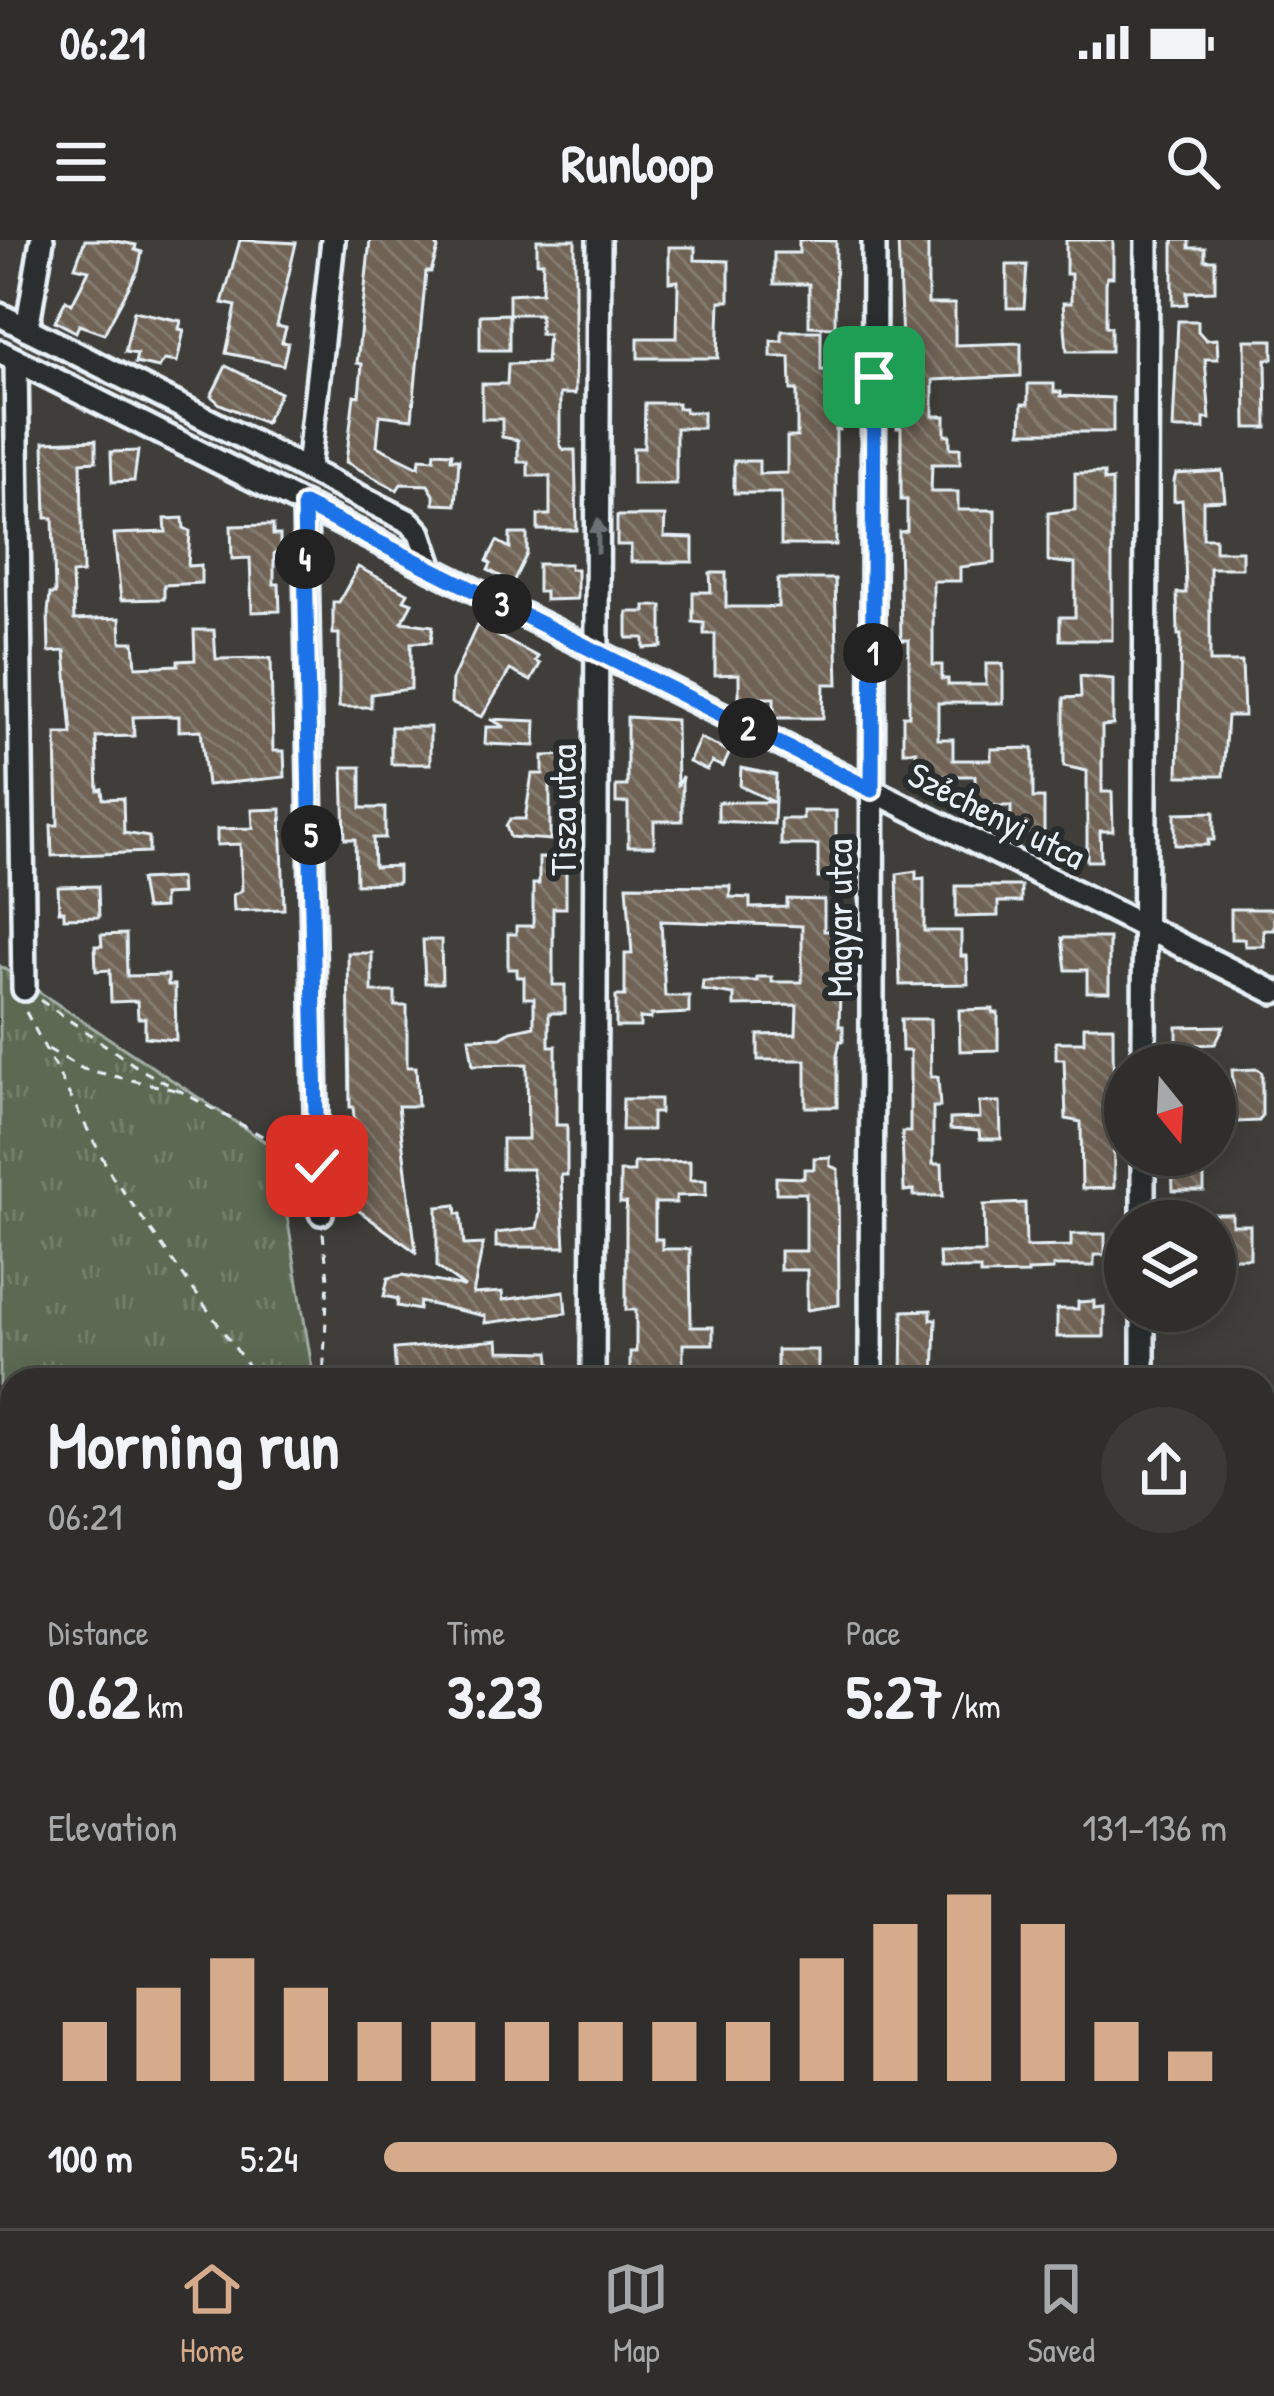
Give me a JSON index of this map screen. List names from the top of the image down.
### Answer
{
  "streets": {
    "street": ["Tisza utca", "Széchenyi utca", "Magyar utca"]
  },
  "crossings": [
    ["Tisza utca", "Széchenyi utca"],
    ["Széchenyi utca", "Magyar utca"]
  ],
  "one_way": ["Tisza utca"],
  "north": "bottom",
  "page": {
    "status": "06:21",
    "header": "Runloop",
    "pins": [
      "4",
      "3",
      "1",
      "2",
      "5"
    ],
    "heading": ["Morning run", "06:21"],
    "stats": [
      ["Distance", "0.62 km"],
      ["Time", "3:23"],
      ["Pace", "5:27 /km"]
    ],
    "chart": ["Elevation", "131–136 m"],
    "list": [
      {
        "name": "100 m",
        "note": "5:24"
      }
    ],
    "tabs": ["Home", "Map", "Saved"]
  }
}
